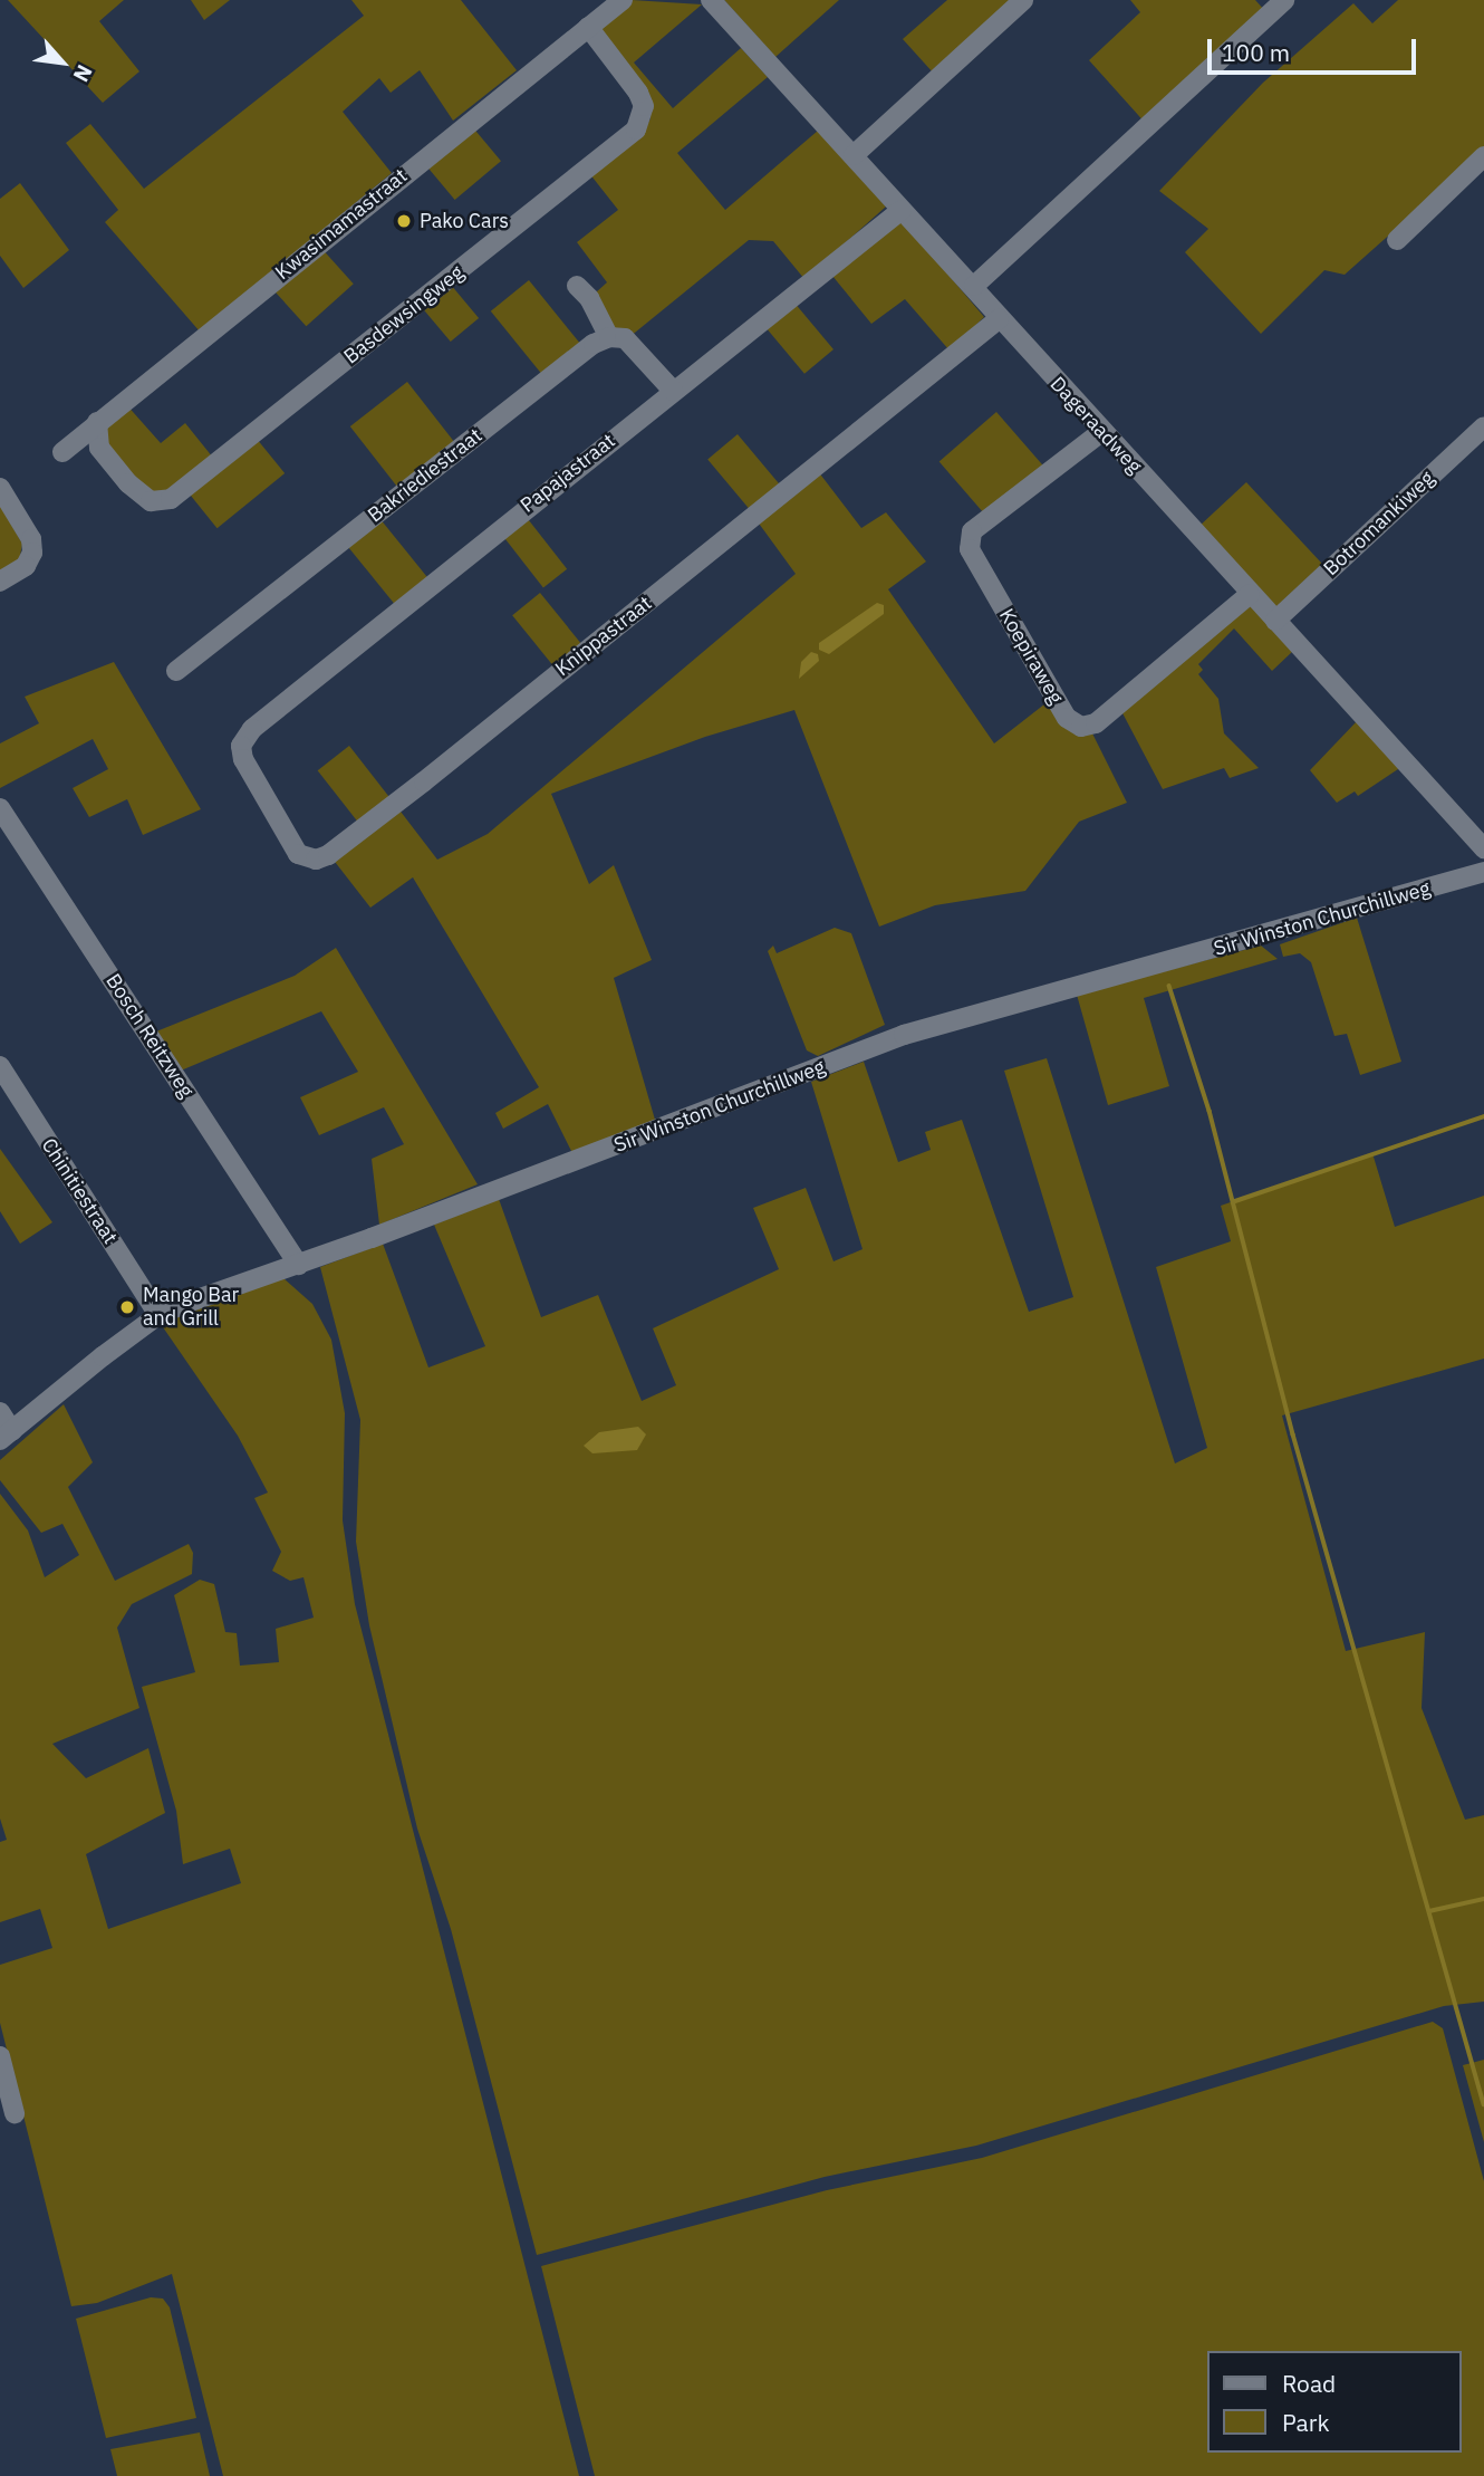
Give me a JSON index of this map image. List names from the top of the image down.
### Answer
{
  "streets": {
    "street": [
      "Kwasimamastraat",
      "Basdewsingweg",
      "Dageraadweg",
      "Papajastraat",
      "Bakriediestraat",
      "Botromankiweg",
      "Knippastraat",
      "Koepiraweg",
      "Sir Winston Churchillweg",
      "Bosch Reitzweg",
      "Chinitiestraat"
    ]
  },
  "crossings": [
    ["Kwasimamastraat", "Basdewsingweg"],
    ["Dageraadweg", "Papajastraat"],
    ["Dageraadweg", "Botromankiweg"],
    ["Dageraadweg", "Knippastraat"],
    ["Dageraadweg", "Koepiraweg"],
    ["Papajastraat", "Knippastraat"],
    ["Sir Winston Churchillweg", "Bosch Reitzweg"],
    ["Sir Winston Churchillweg", "Chinitiestraat"]
  ],
  "places": ["Pako Cars", "Mango Bar and Grill"],
  "legend": ["Road", "Park"],
  "scale_bar": "100 m",
  "north": "bottom right"
}
